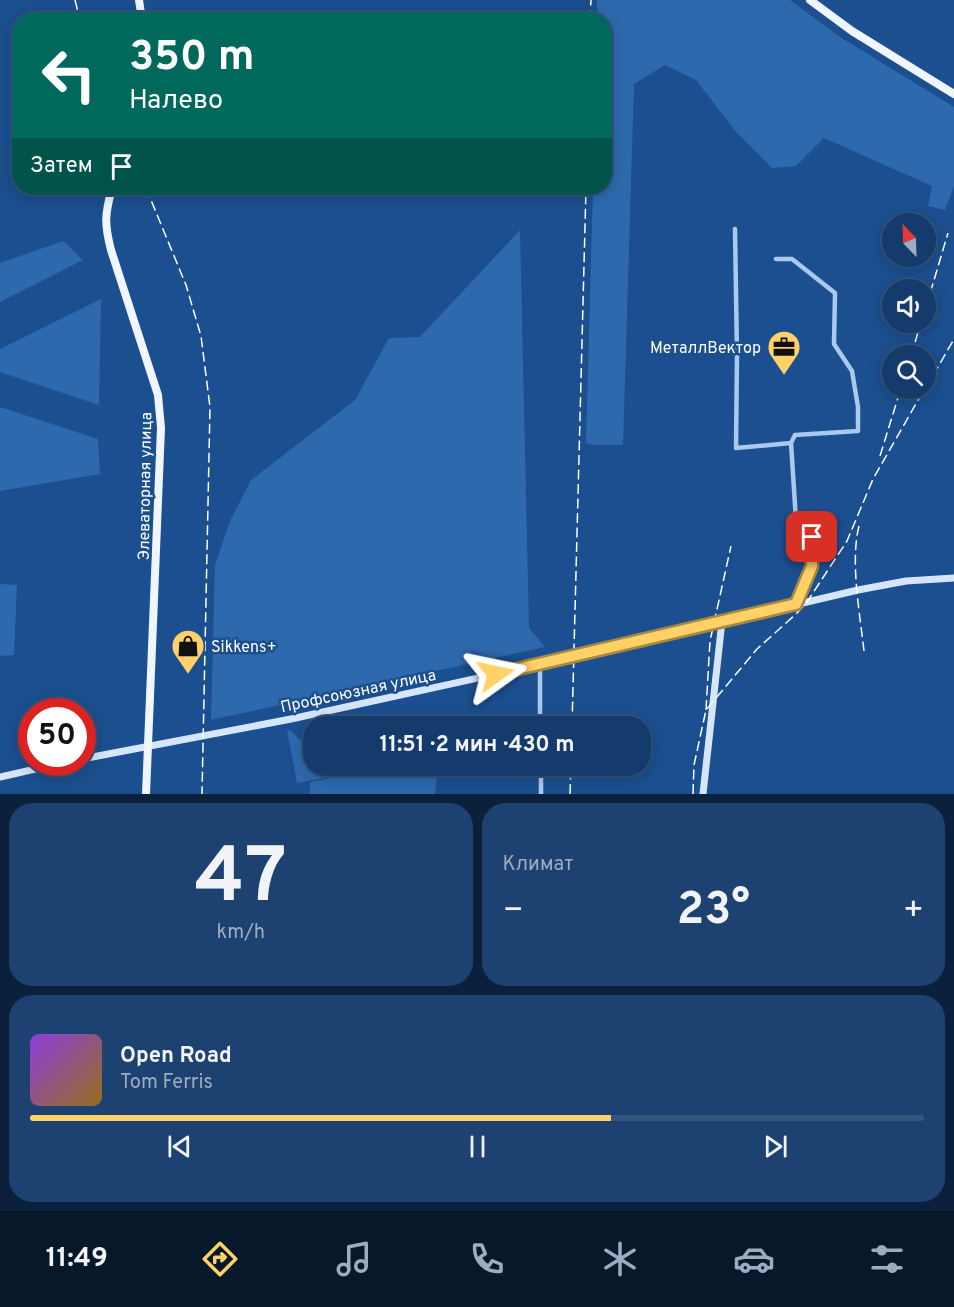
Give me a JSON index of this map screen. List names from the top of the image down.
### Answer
{
  "streets": {
    "main road": ["Элеваторная улица", "Профсоюзная улица"]
  },
  "crossings": [
    ["Элеваторная улица", "Профсоюзная улица"]
  ],
  "places": {
    "office": ["МеталлВектор"],
    "shop": ["Sikkens+"]
  },
  "north": "top left",
  "page": {
    "turn": ["350 m", "Налево"],
    "then": "Затем",
    "limit": "50",
    "trip": "11:51 · 2 мин · 430 m",
    "tile": [
      ["47", "km/h"],
      "Климат"
    ],
    "heat": ["−", "23°", "+"],
    "song": ["Open Road", "Tom Ferris"],
    "tabs": "11:49"
  }
}
